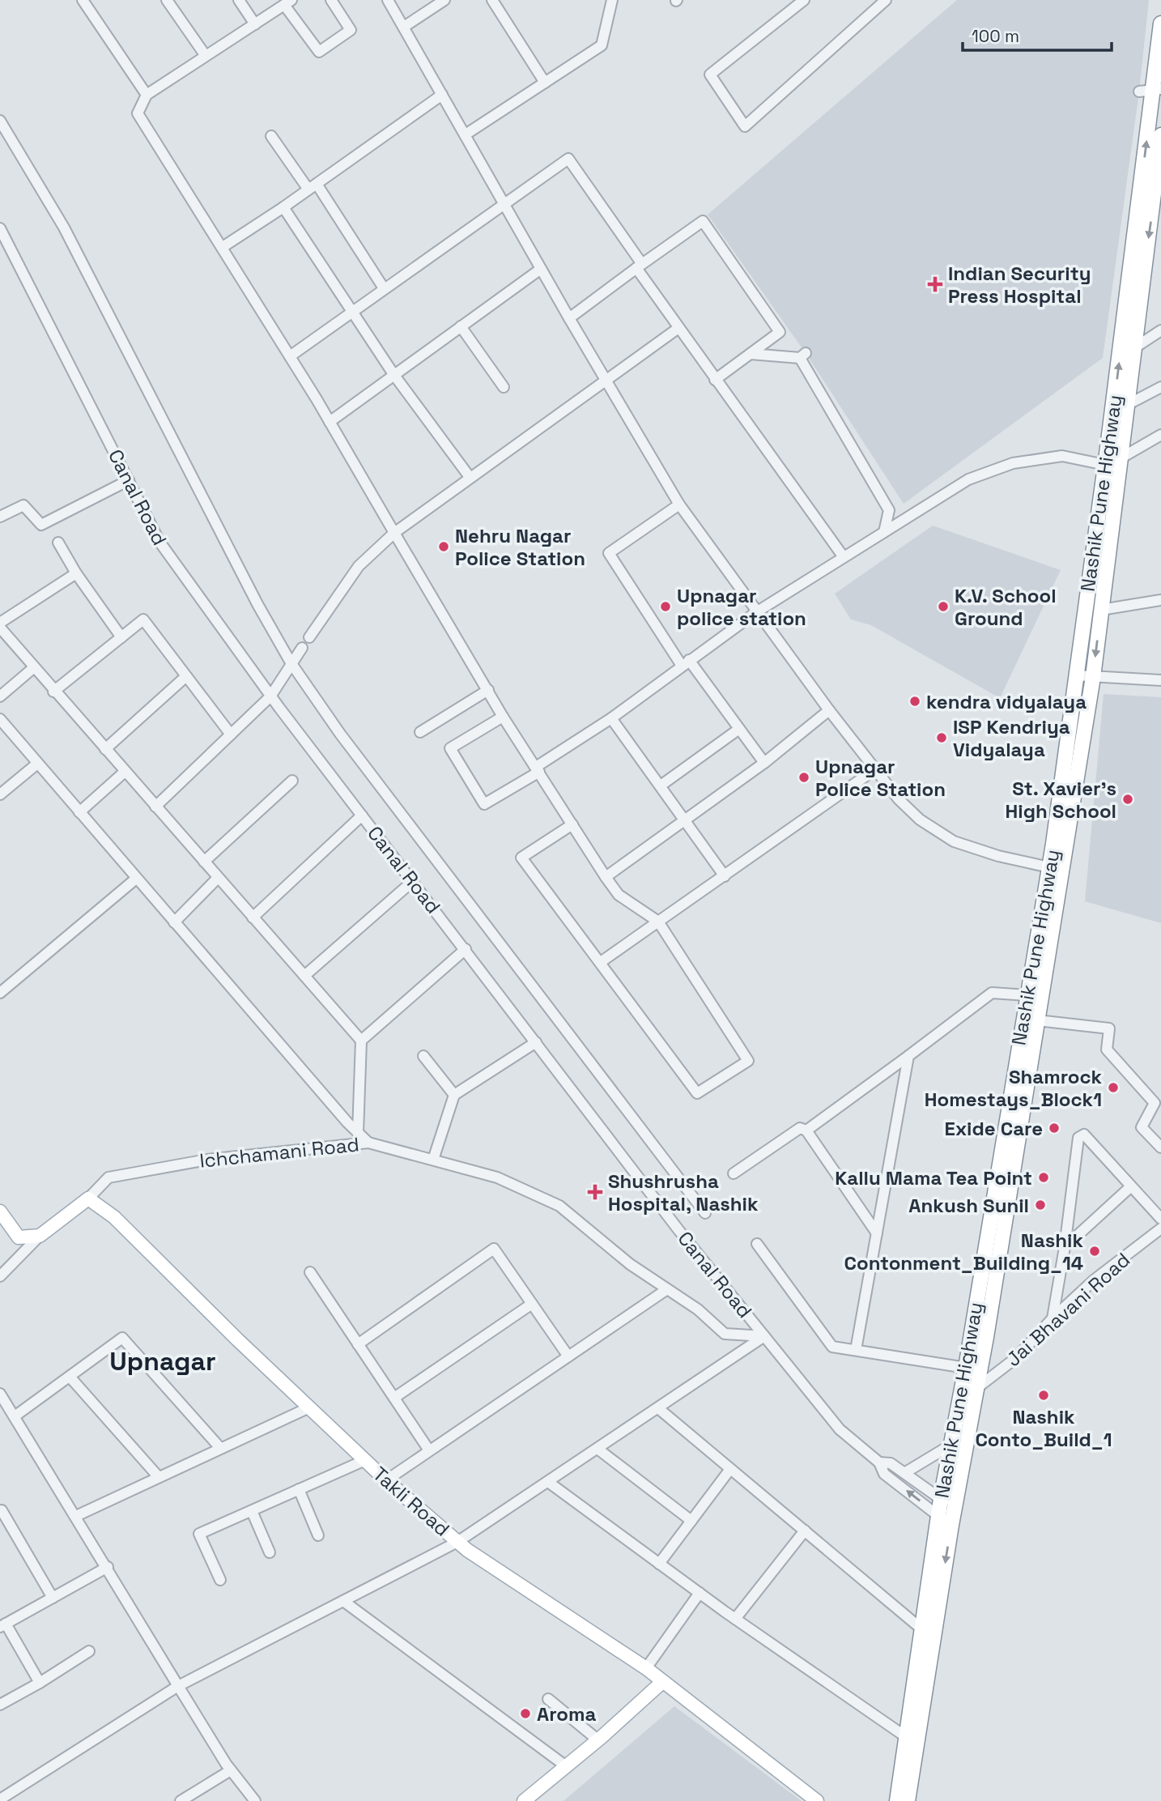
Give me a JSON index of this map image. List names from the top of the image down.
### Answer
{
  "streets": {
    "highway": ["Nashik Pune Highway"],
    "main road": ["Takli Road"],
    "street": ["Canal Road", "Ichchamani Road", "Jai Bhavani Road"]
  },
  "crossings": [
    ["Nashik Pune Highway", "Canal Road"],
    ["Nashik Pune Highway", "Jai Bhavani Road"],
    ["Canal Road", "Ichchamani Road"],
    ["Ichchamani Road", "Takli Road"]
  ],
  "districts": ["Upnagar"],
  "places": {
    "health": ["Indian Security Press Hospital", "Shushrusha Hospital, Nashik"],
    "other": [
      "Nehru Nagar Police Station",
      "Upnagar police station",
      "K.V. School Ground",
      "kendra vidyalaya",
      "ISP Kendriya Vidyalaya",
      "Upnagar Police Station",
      "St. Xavier's High School",
      "Shamrock Homestays_Block1",
      "Exide Care",
      "Kallu Mama Tea Point",
      "Ankush Sunil",
      "Nashik Contonment_Building_14",
      "Nashik Conto_Build_1",
      "Aroma"
    ]
  },
  "scale_bar": "100 m"
}
